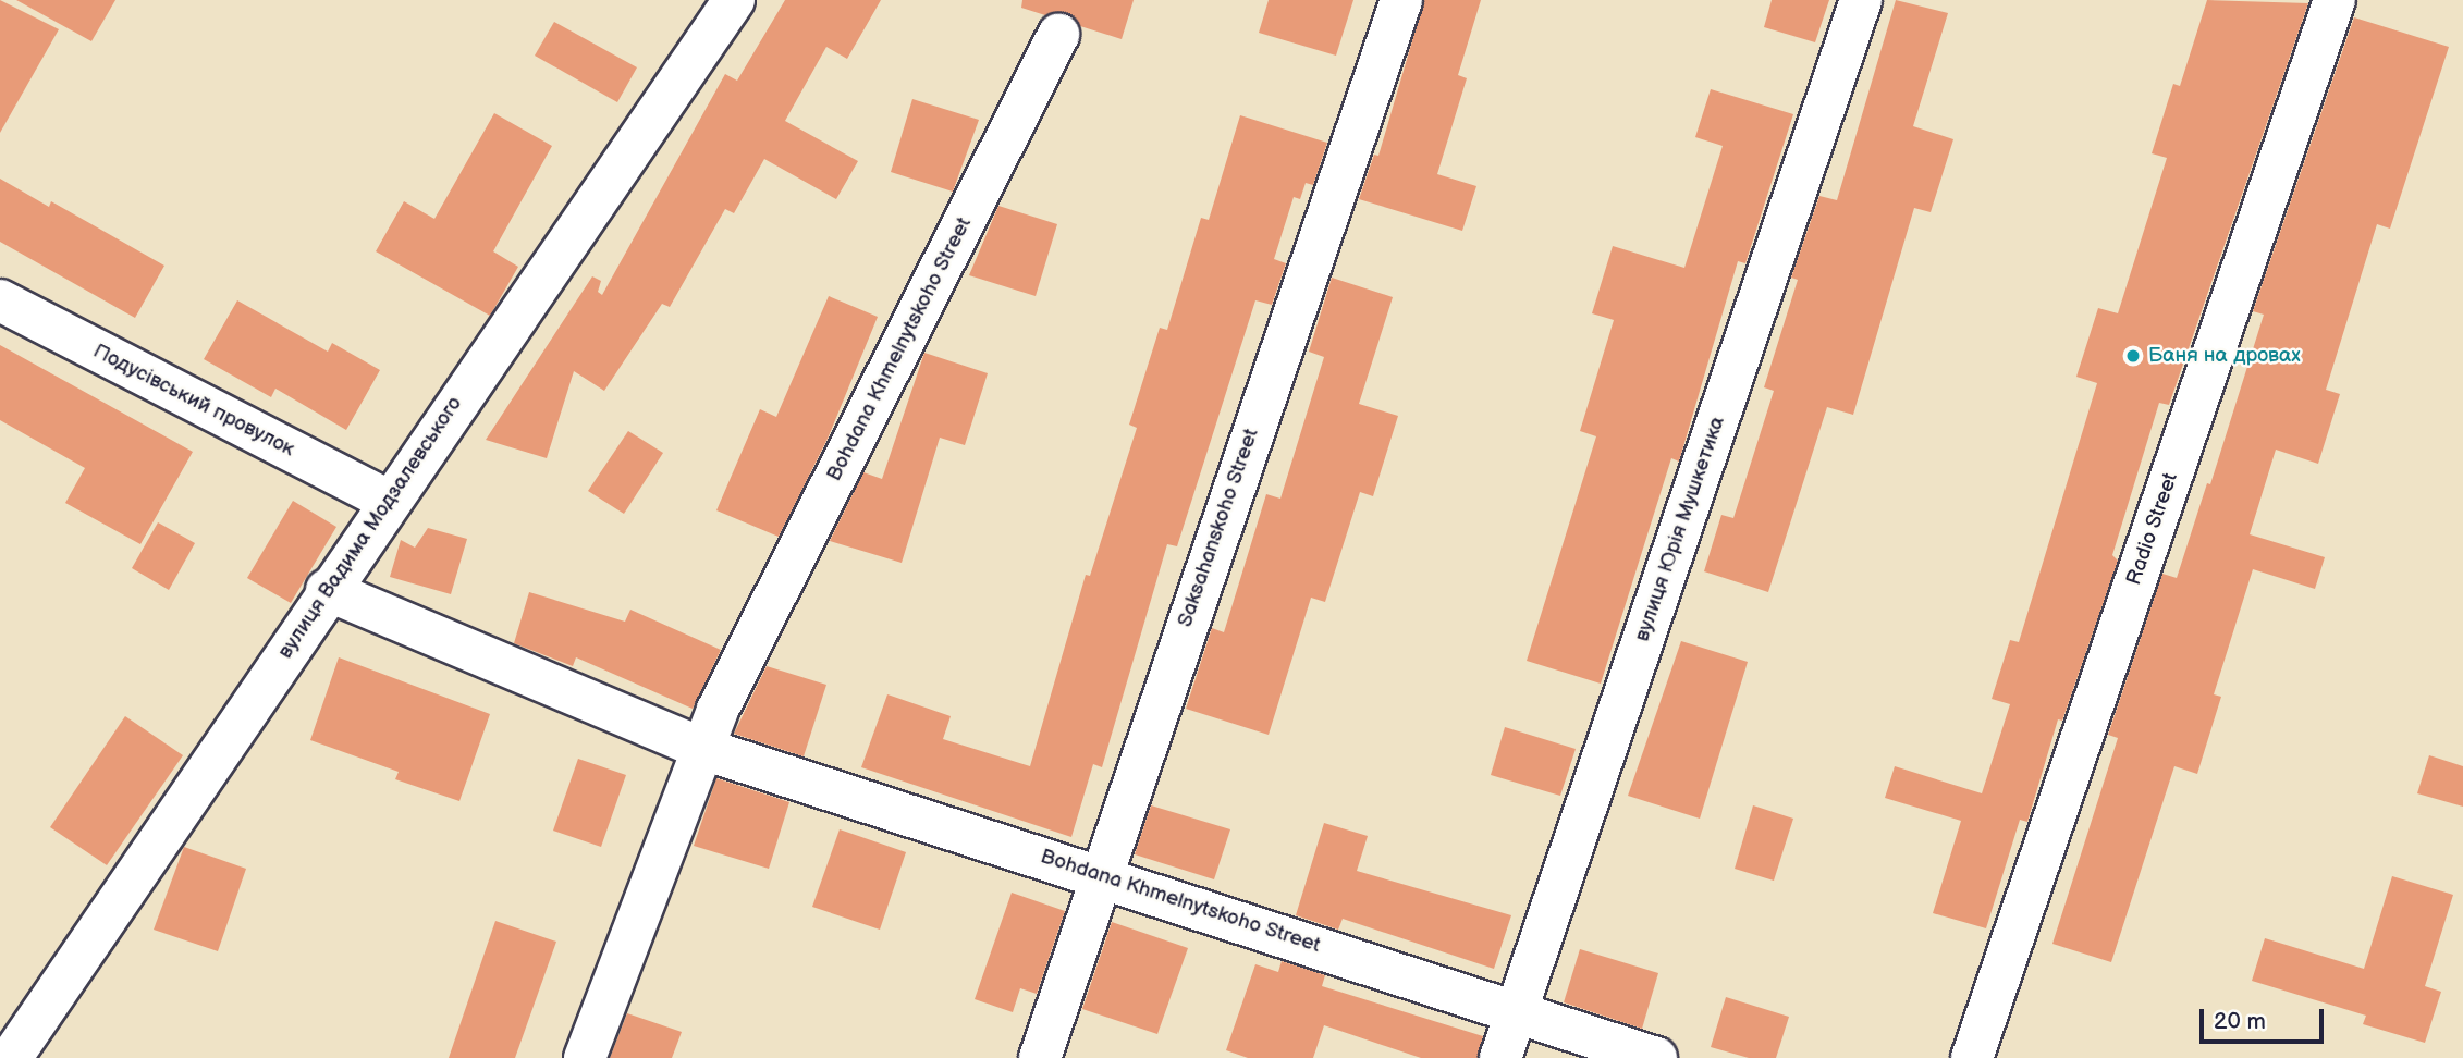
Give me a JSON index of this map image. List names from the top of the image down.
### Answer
{
  "streets": {
    "street": [
      "Bohdana Khmelnytskoho Street",
      "Подусівський провулок",
      "вулиця Вадима Модзалевського",
      "Saksahanskoho Street",
      "вулиця Юрія Мушкетика",
      "Radio Street"
    ]
  },
  "crossings": [
    ["Bohdana Khmelnytskoho Street", "вулиця Вадима Модзалевського"],
    ["Bohdana Khmelnytskoho Street", "Saksahanskoho Street"],
    ["Bohdana Khmelnytskoho Street", "вулиця Юрія Мушкетика"],
    ["Подусівський провулок", "вулиця Вадима Модзалевського"]
  ],
  "places": ["Баня на дровах"],
  "scale_bar": "20 m"
}
